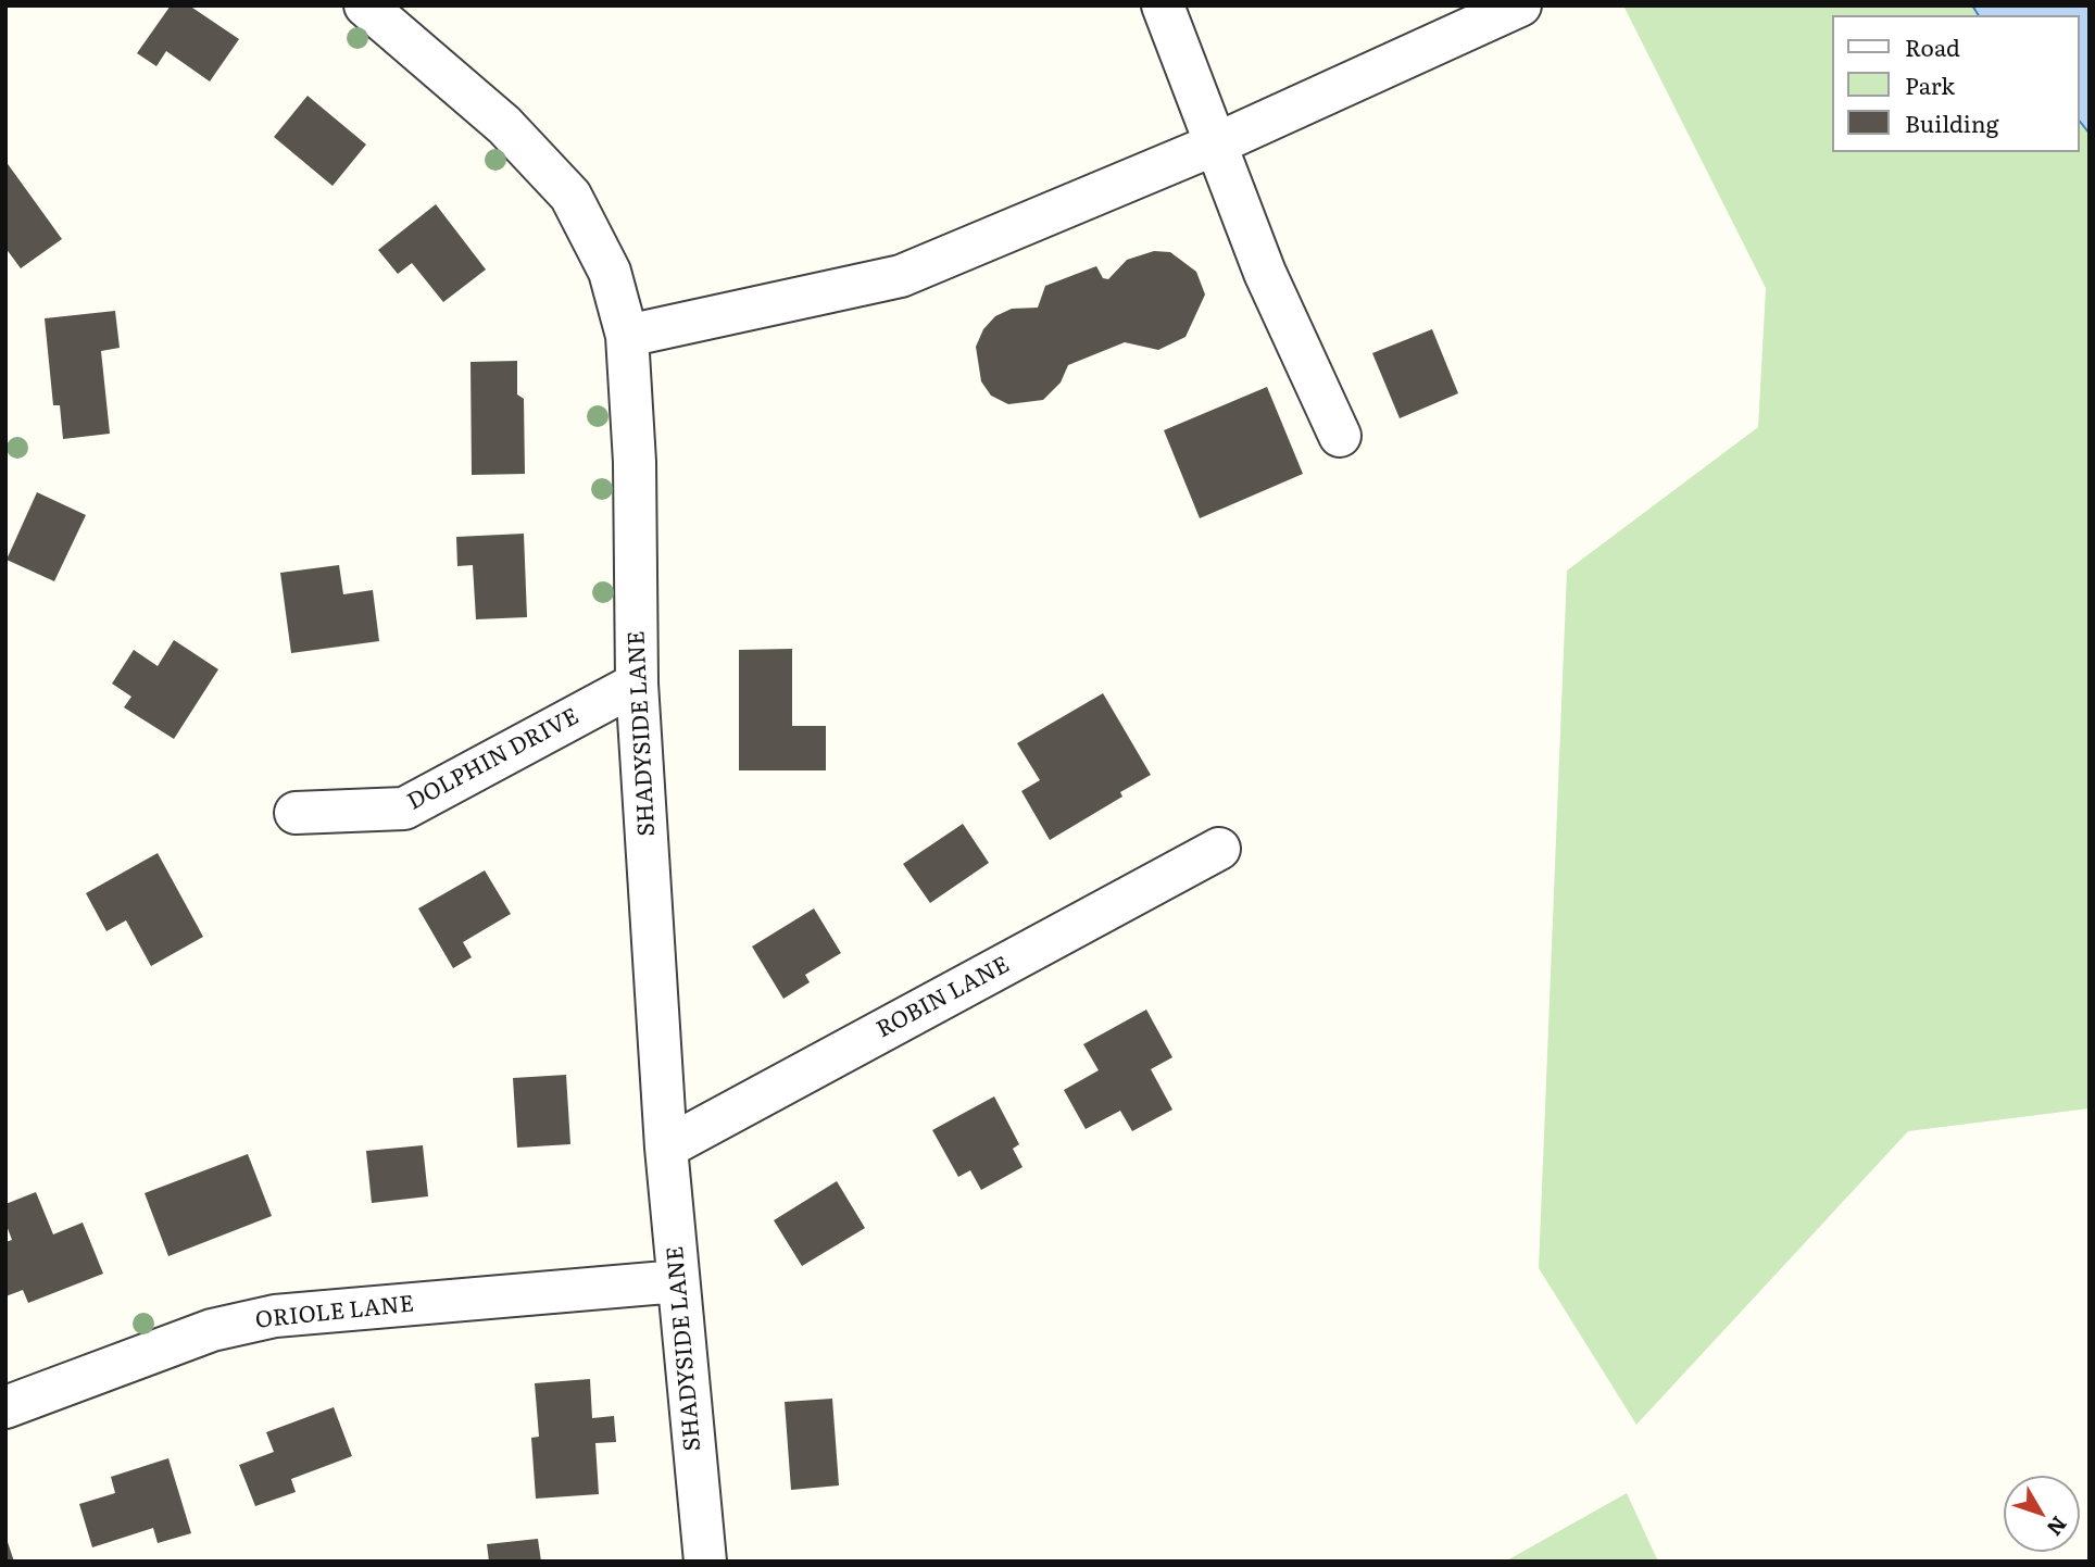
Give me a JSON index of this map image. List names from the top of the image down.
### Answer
{
  "streets": {
    "street": [
      "SHADYSIDE LANE",
      "DOLPHIN DRIVE",
      "ROBIN LANE",
      "ORIOLE LANE"
    ]
  },
  "crossings": [
    ["SHADYSIDE LANE", "DOLPHIN DRIVE"],
    ["SHADYSIDE LANE", "ROBIN LANE"],
    ["SHADYSIDE LANE", "ORIOLE LANE"]
  ],
  "legend": ["Road", "Park", "Building"],
  "north": "bottom right"
}
